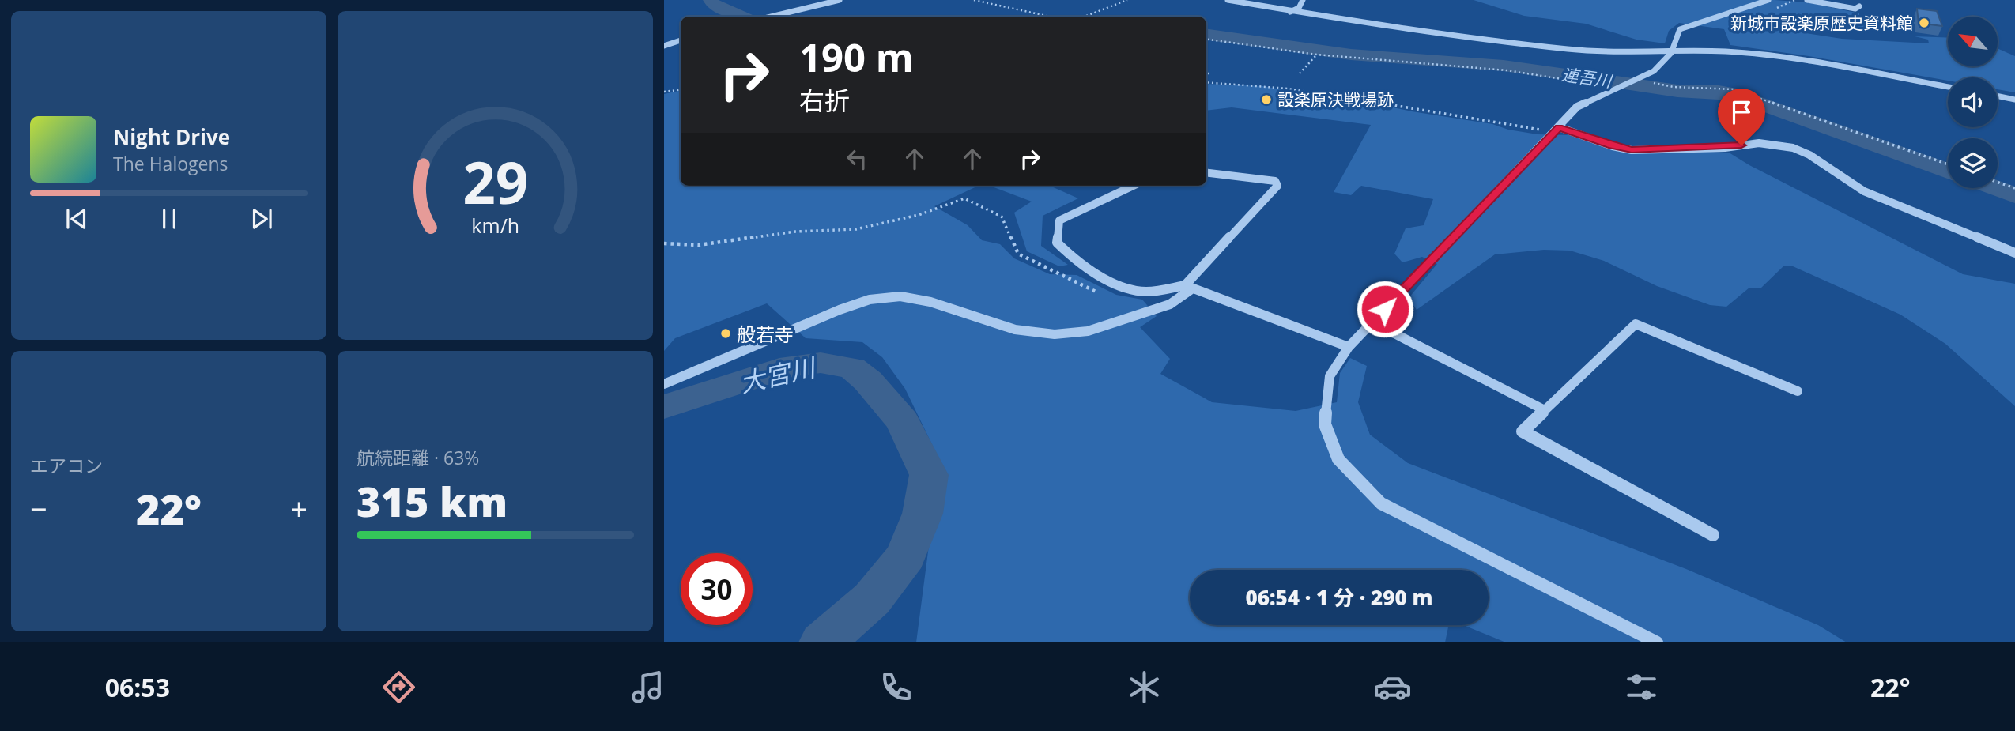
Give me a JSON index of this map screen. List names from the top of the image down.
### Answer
{
  "water": ["連吾川", "大宮川"],
  "places": ["新城市設楽原歴史資料館", "設楽原決戦場跡", "般若寺"],
  "north": "top left",
  "page": {
    "turn": ["190 m", "右折"],
    "song": ["Night Drive", "The Halogens"],
    "tile": [
      "エアコン",
      ["航続距離 · 63%", "315 km"]
    ],
    "heat": ["−", "22°", "+"],
    "limit": "30",
    "trip": "06:54 · 1 分 · 290 m",
    "tabs": ["06:53", "22°"],
    "gauge": ["29", "km/h"]
  }
}
